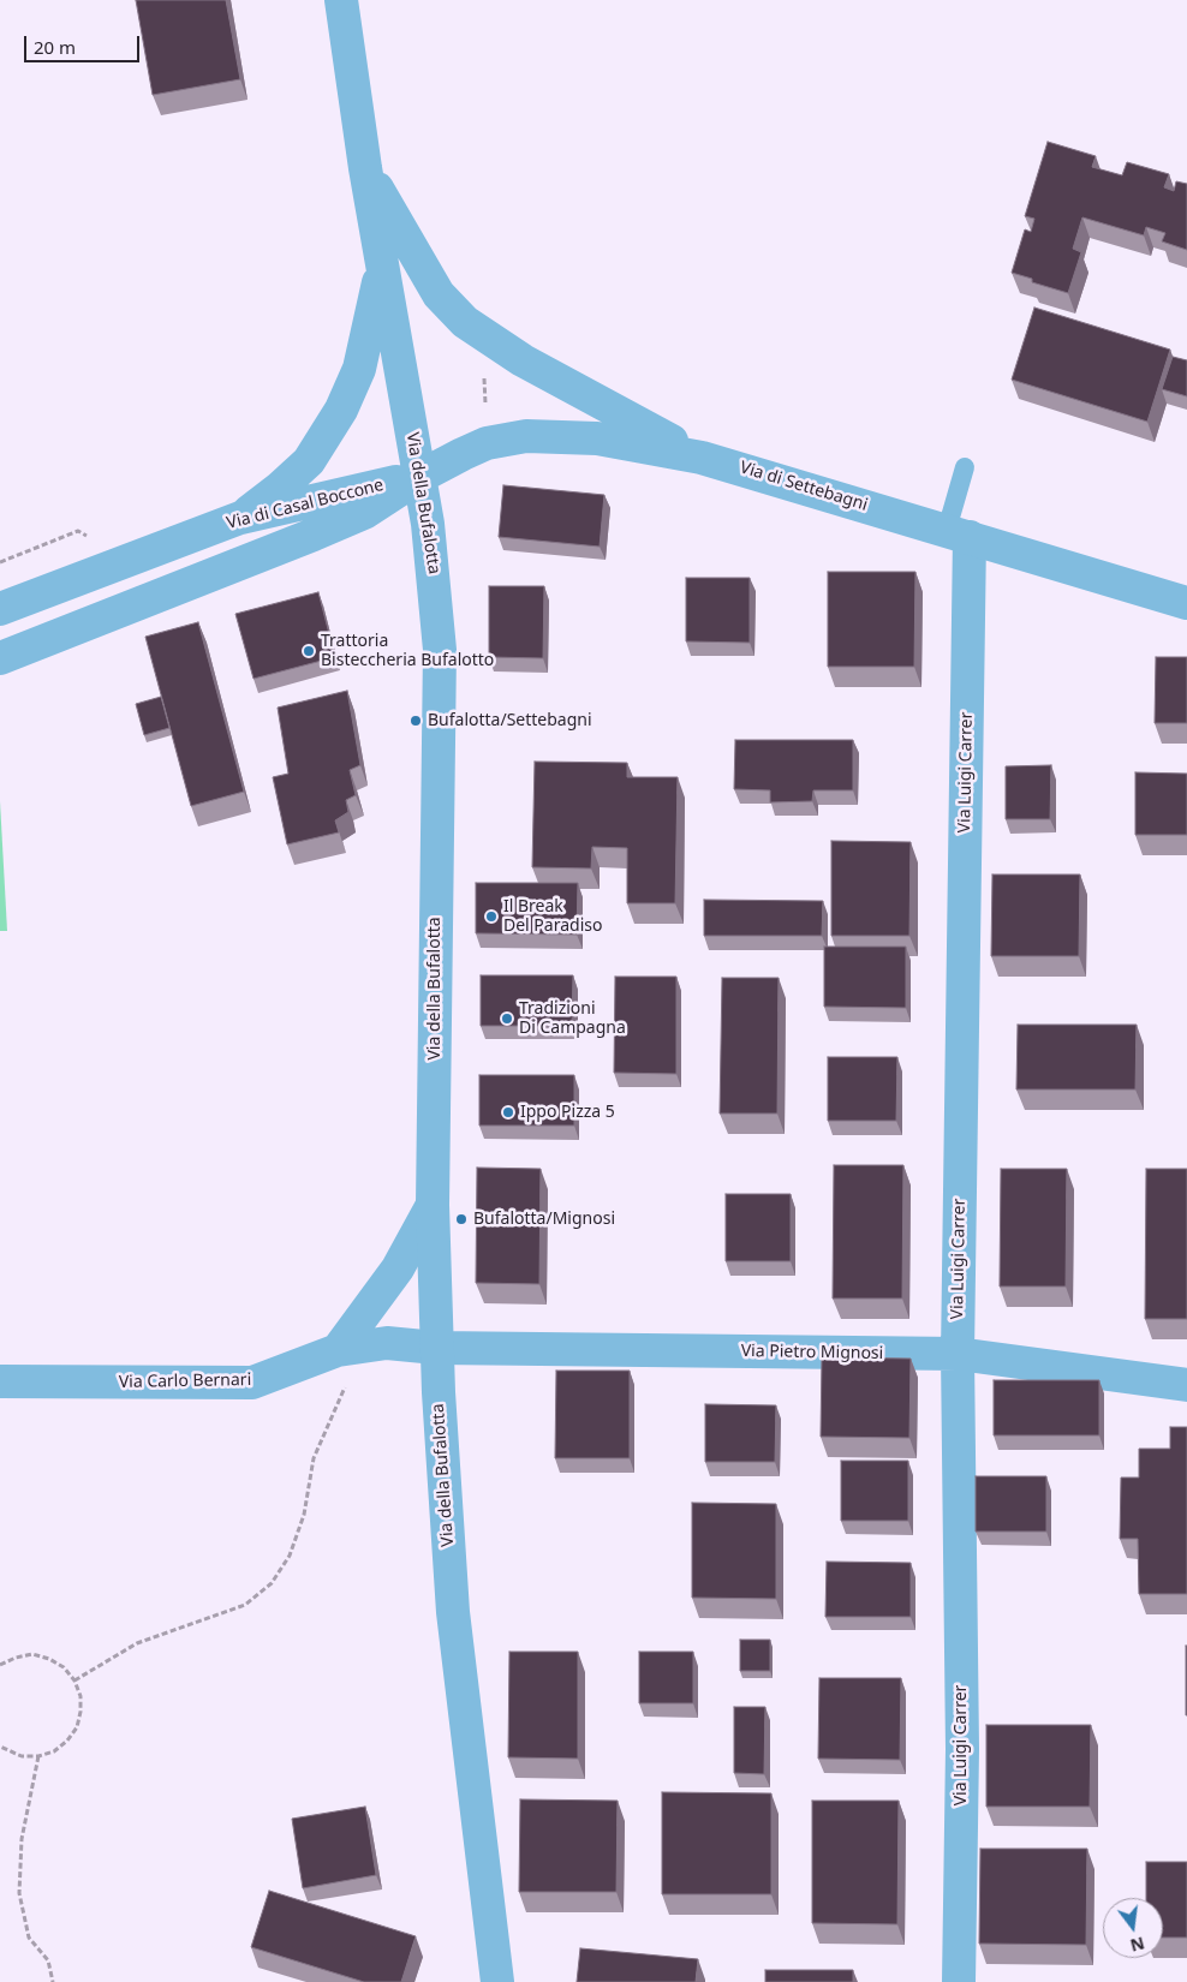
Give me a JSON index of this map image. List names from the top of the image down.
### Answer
{
  "streets": {
    "street": [
      "Via di Settebagni",
      "Via della Bufalotta",
      "Via di Casal Boccone",
      "Via Luigi Carrer",
      "Via Pietro Mignosi",
      "Via Carlo Bernari"
    ]
  },
  "crossings": [
    ["Via di Settebagni", "Via della Bufalotta"],
    ["Via di Settebagni", "Via di Casal Boccone"],
    ["Via di Settebagni", "Via Luigi Carrer"],
    ["Via della Bufalotta", "Via di Casal Boccone"],
    ["Via della Bufalotta", "Via Pietro Mignosi"],
    ["Via della Bufalotta", "Via Carlo Bernari"],
    ["Via Luigi Carrer", "Via Pietro Mignosi"],
    ["Via Pietro Mignosi", "Via Carlo Bernari"]
  ],
  "places": [
    "Trattoria Bisteccheria Bufalotto",
    "Bufalotta/Settebagni",
    "Il Break Del Paradiso",
    "Tradizioni Di Campagna",
    "Ippo Pizza 5",
    "Bufalotta/Mignosi"
  ],
  "scale_bar": "20 m",
  "north": "bottom"
}
